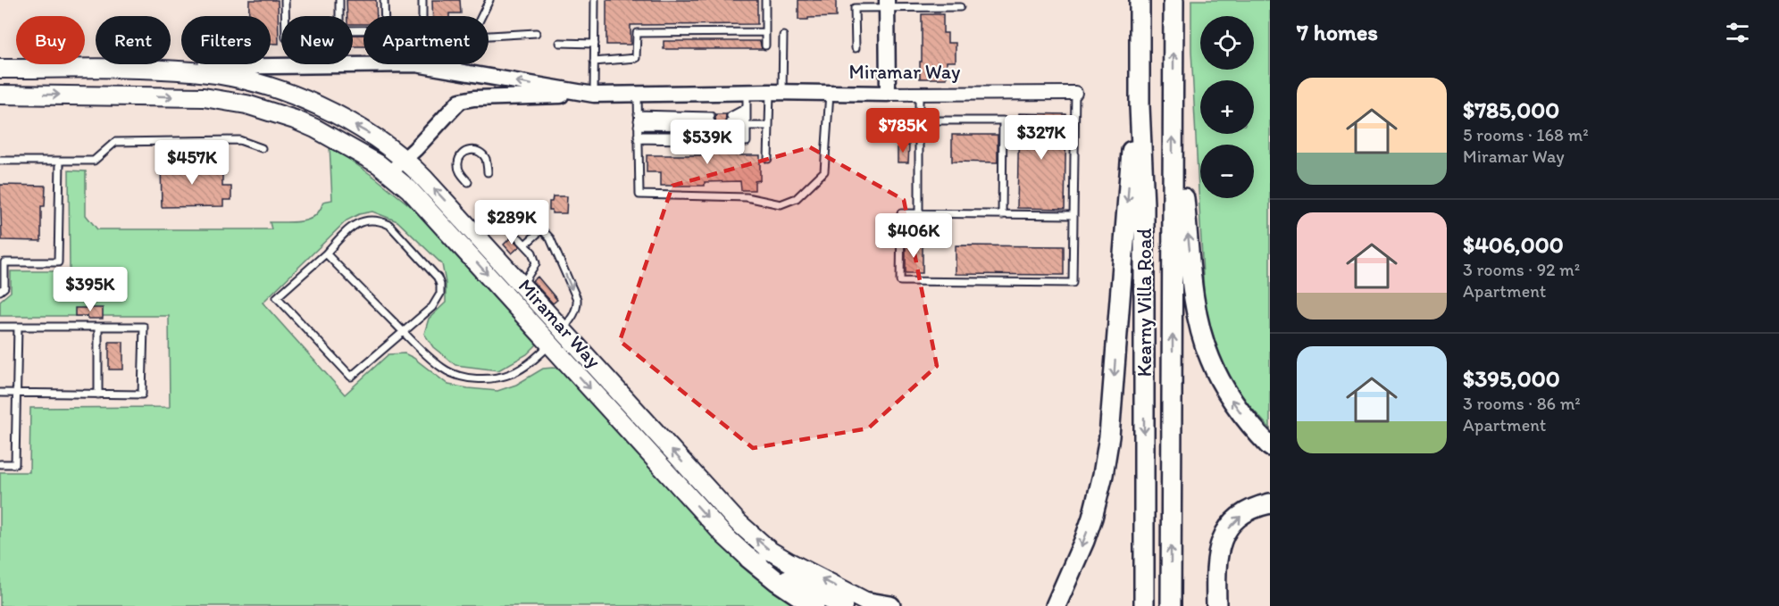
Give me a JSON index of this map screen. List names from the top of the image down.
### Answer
{
  "streets": {
    "main road": ["Miramar Way", "Kearny Villa Road"]
  },
  "page": {
    "heading": "7 homes",
    "map_buttons": ["+", "−"],
    "chip": [
      "Buy",
      "Rent",
      "Filters",
      "New",
      "Apartment"
    ],
    "list": [
      {
        "name": "$785,000",
        "note": "5 rooms · 168 m² · Miramar Way"
      },
      {
        "name": "$406,000",
        "note": "3 rooms · 92 m² · Apartment"
      },
      {
        "name": "$395,000",
        "note": "3 rooms · 86 m² · Apartment"
      }
    ],
    "price": [
      "$785K",
      "$327K",
      "$539K",
      "$457K",
      "$289K",
      "$406K",
      "$395K"
    ]
  }
}
